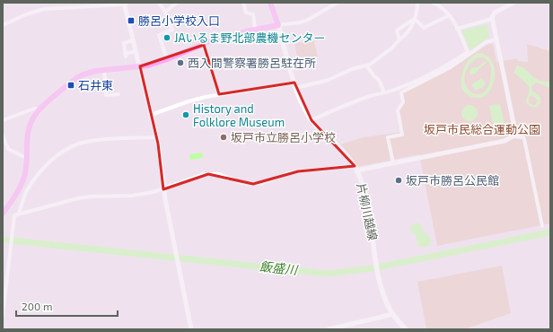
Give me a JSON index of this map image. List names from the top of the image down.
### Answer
{
  "streets": {
    "main road": ["片柳川越線"]
  },
  "water": ["飯盛川"],
  "parks": ["坂戸市民総合運動公園"],
  "places": {
    "transit": ["勝呂小学校入口", "石井東"],
    "other": [
      "JAいるま野北部農機センター",
      "西入間警察署勝呂駐在所",
      "History and Folklore Museum",
      "坂戸市立勝呂小学校",
      "坂戸市勝呂公民館"
    ]
  },
  "scale_bar": "200 m"
}
